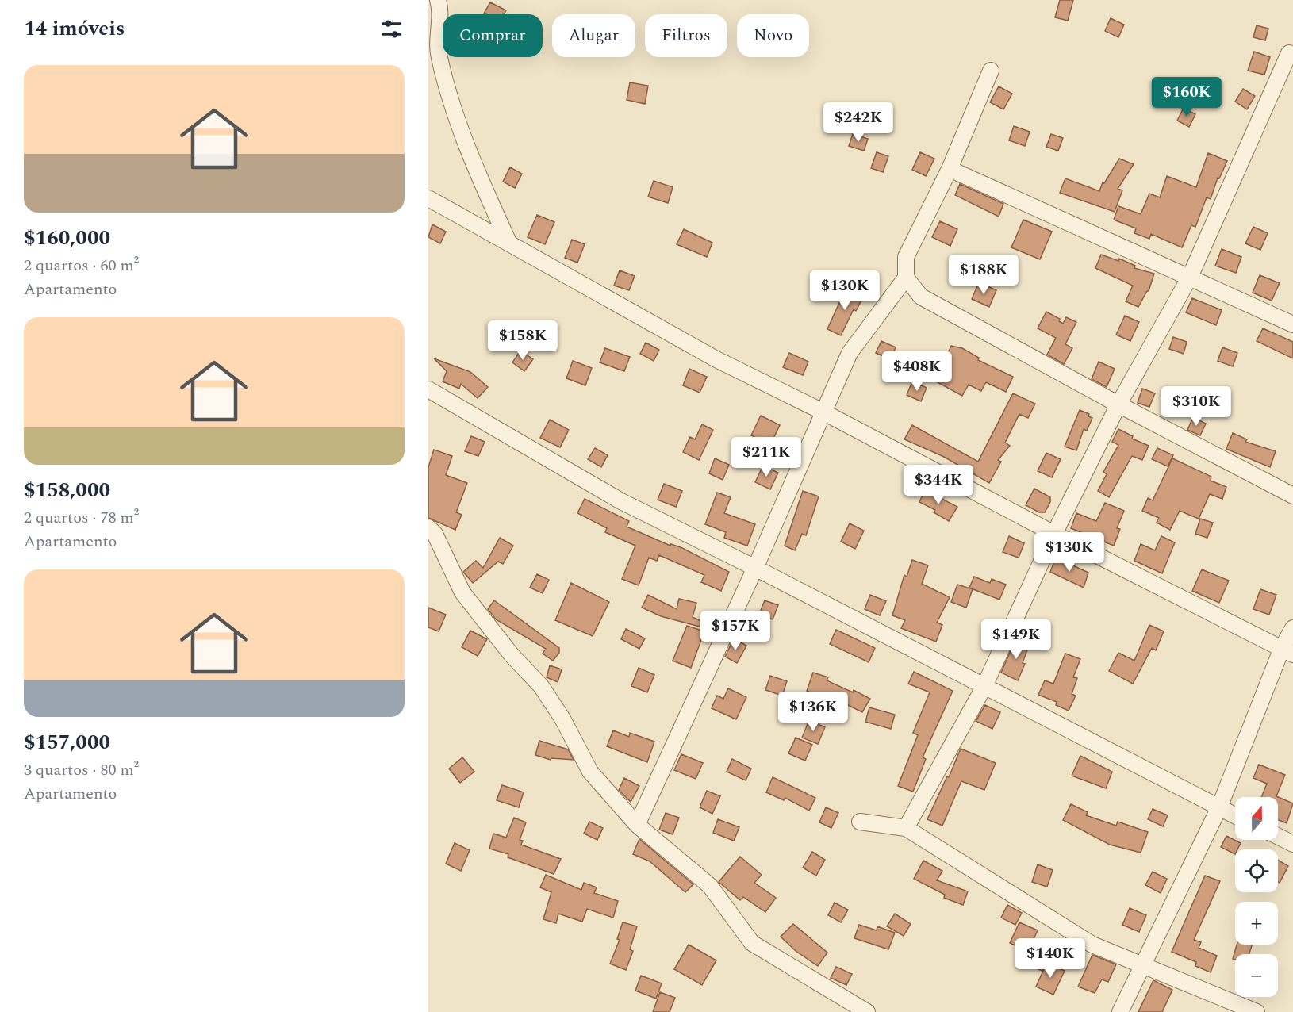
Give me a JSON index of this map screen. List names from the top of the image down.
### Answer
{
  "north": "top",
  "page": {
    "heading": "14 imóveis",
    "chip": [
      "Comprar",
      "Alugar",
      "Filtros",
      "Novo"
    ],
    "list": [
      {
        "name": "$160,000",
        "note": "2 quartos · 60 m² · Apartamento"
      },
      {
        "name": "$158,000",
        "note": "2 quartos · 78 m² · Apartamento"
      },
      {
        "name": "$157,000",
        "note": "3 quartos · 80 m² · Apartamento"
      }
    ],
    "price": [
      "$160K",
      "$242K",
      "$188K",
      "$130K",
      "$158K",
      "$408K",
      "$310K",
      "$211K",
      "$344K",
      "$130K",
      "$157K",
      "$149K",
      "$136K",
      "$140K"
    ],
    "map_buttons": ["+", "−"]
  }
}
